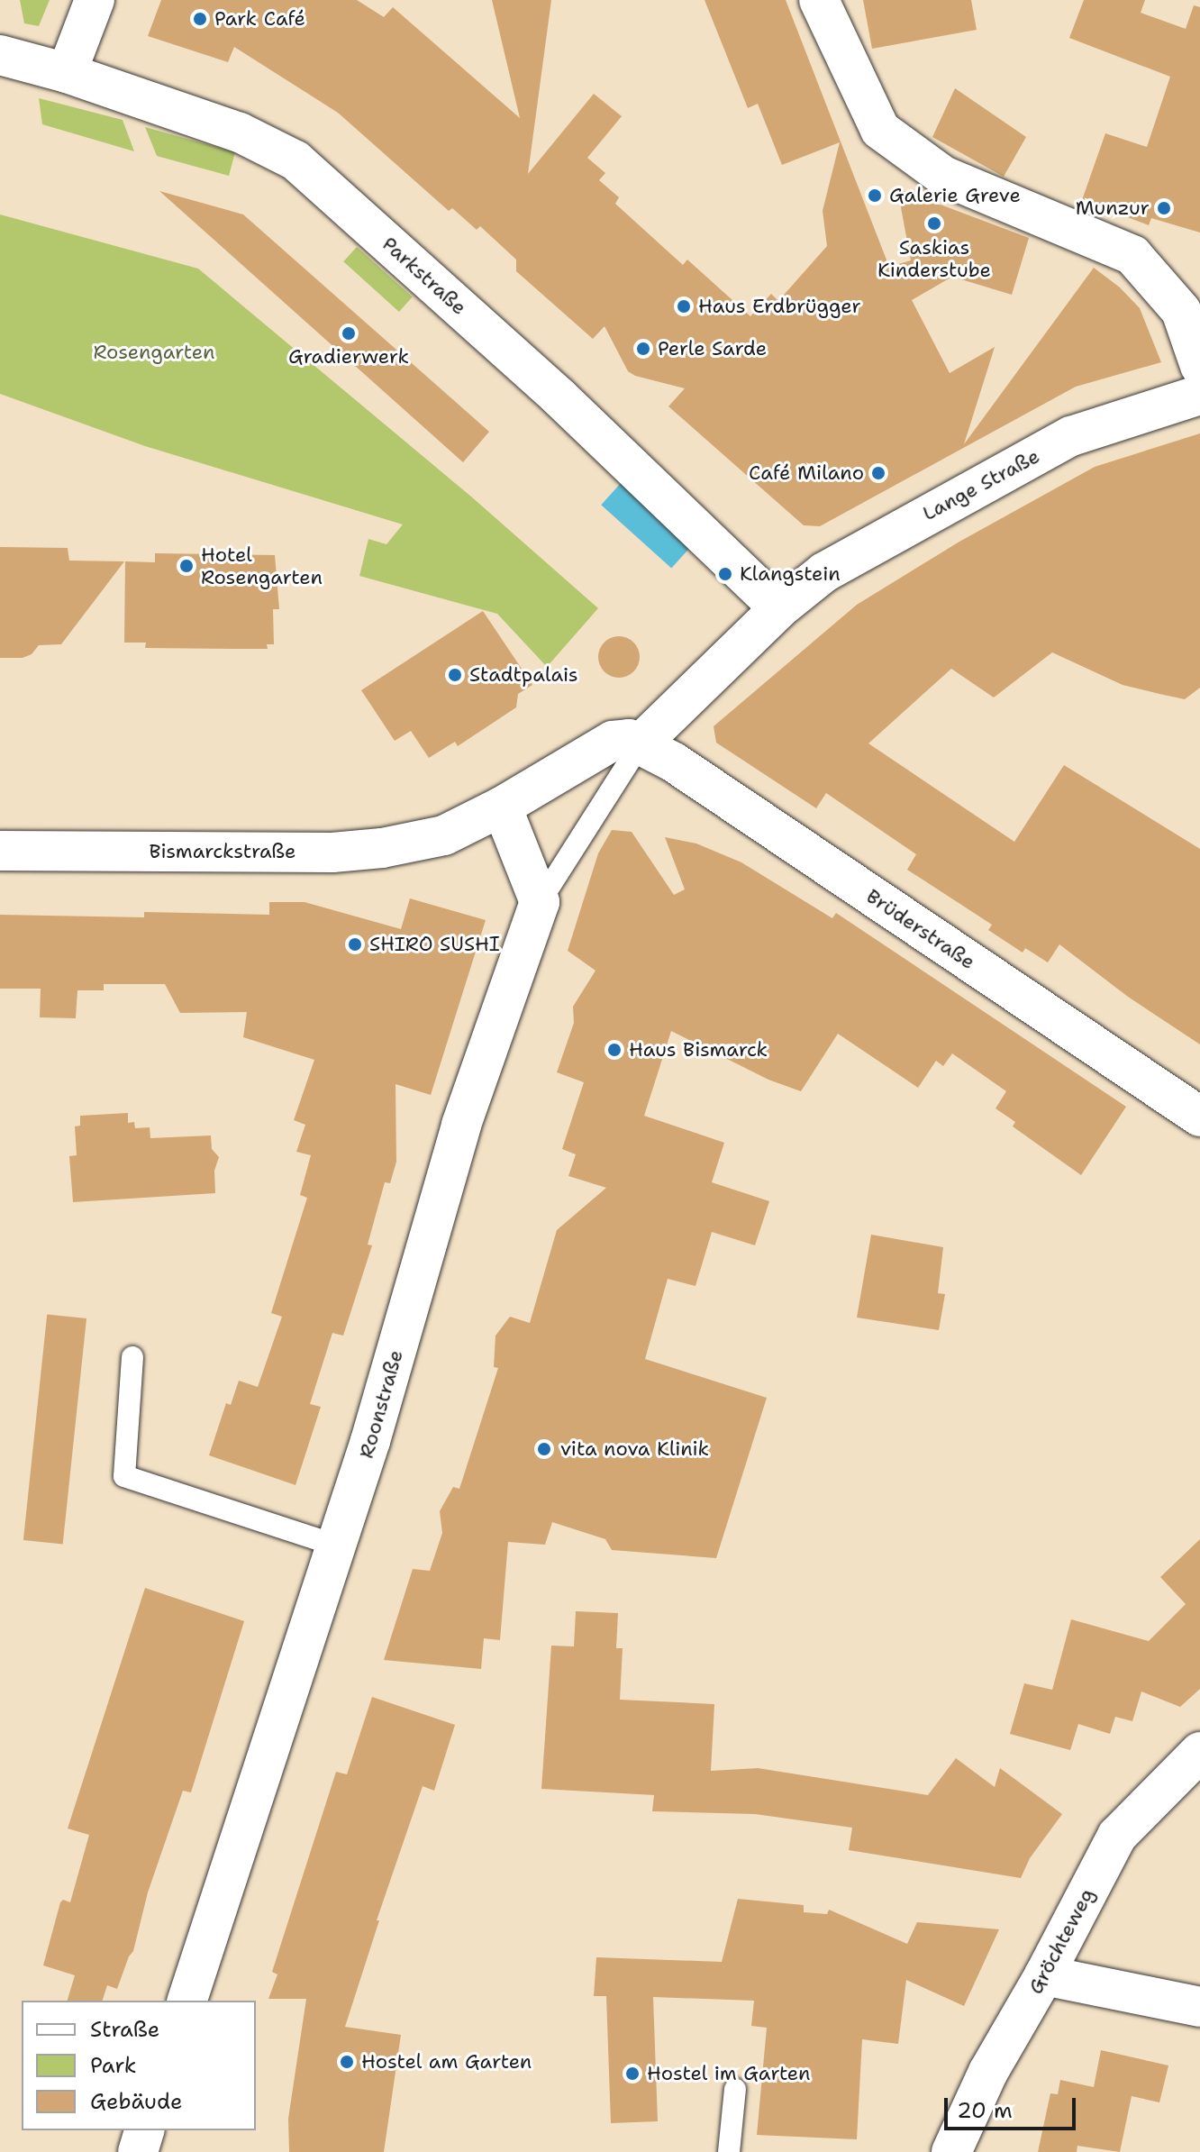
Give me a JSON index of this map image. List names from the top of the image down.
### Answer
{
  "streets": {
    "street": [
      "Parkstraße",
      "Lange Straße",
      "Bismarckstraße",
      "Brüderstraße",
      "Roonstraße",
      "Gröchteweg"
    ]
  },
  "crossings": [
    ["Parkstraße", "Lange Straße"],
    ["Lange Straße", "Bismarckstraße"],
    ["Lange Straße", "Brüderstraße"],
    ["Bismarckstraße", "Brüderstraße"]
  ],
  "parks": ["Rosengarten"],
  "places": [
    "Park Café",
    "Galerie Greve",
    "Munzur",
    "Saskias Kinderstube",
    "Haus Erdbrügger",
    "Gradierwerk",
    "Perle Sarde",
    "Café Milano",
    "Hotel Rosengarten",
    "Klangstein",
    "Stadtpalais",
    "SHIRO SUSHI",
    "Haus Bismarck",
    "vita nova Klinik",
    "Hostel am Garten",
    "Hostel im Garten"
  ],
  "legend": ["Straße", "Park", "Gebäude"],
  "scale_bar": "20 m"
}
